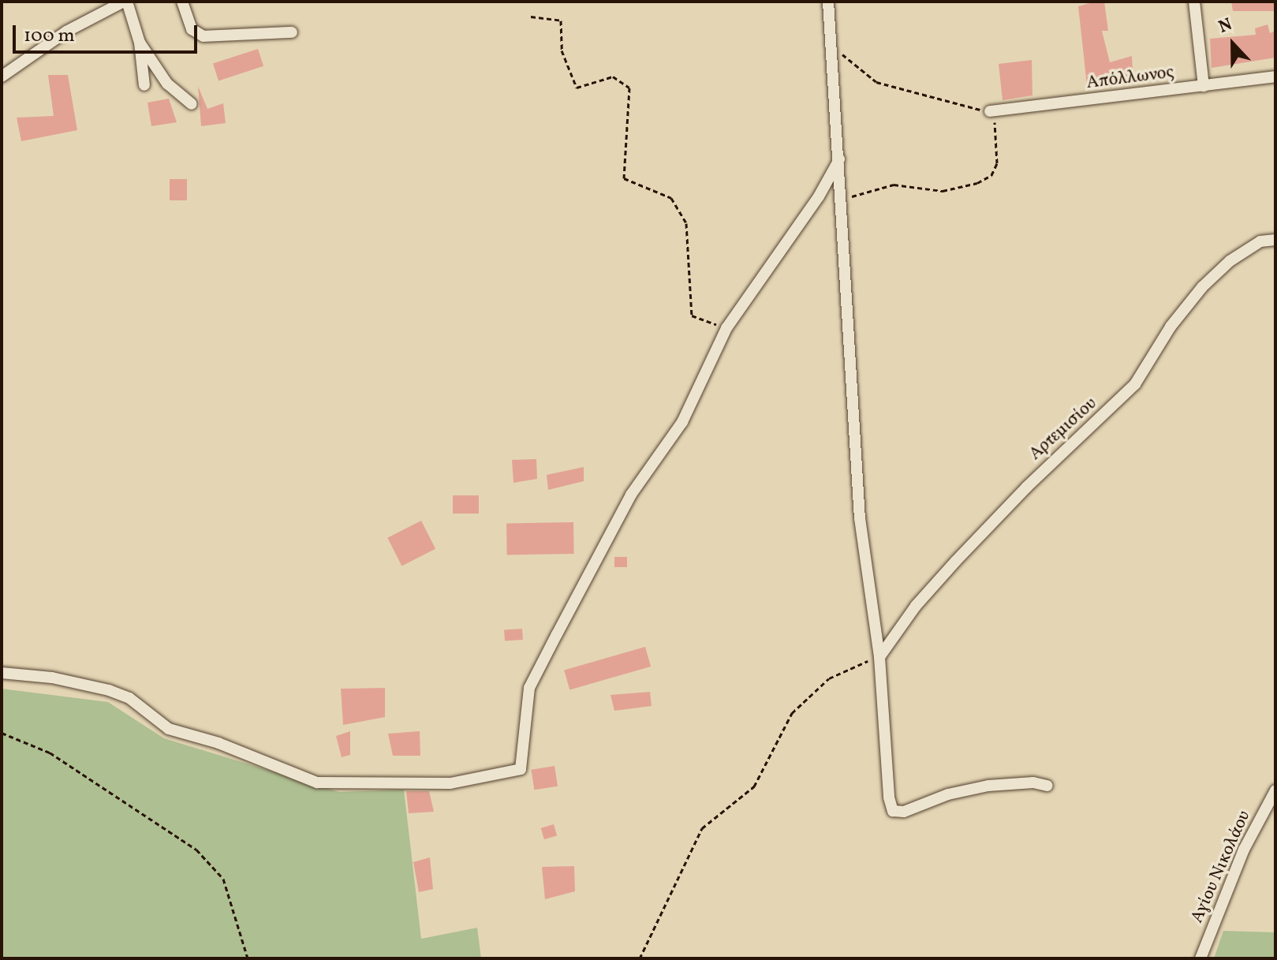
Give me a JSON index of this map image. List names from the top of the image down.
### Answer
{
  "streets": {
    "street": ["Απόλλωνος", "Αρτεμισίου", "Αγίου Νικολάου"]
  },
  "scale_bar": "100 m",
  "north": "top"
}
